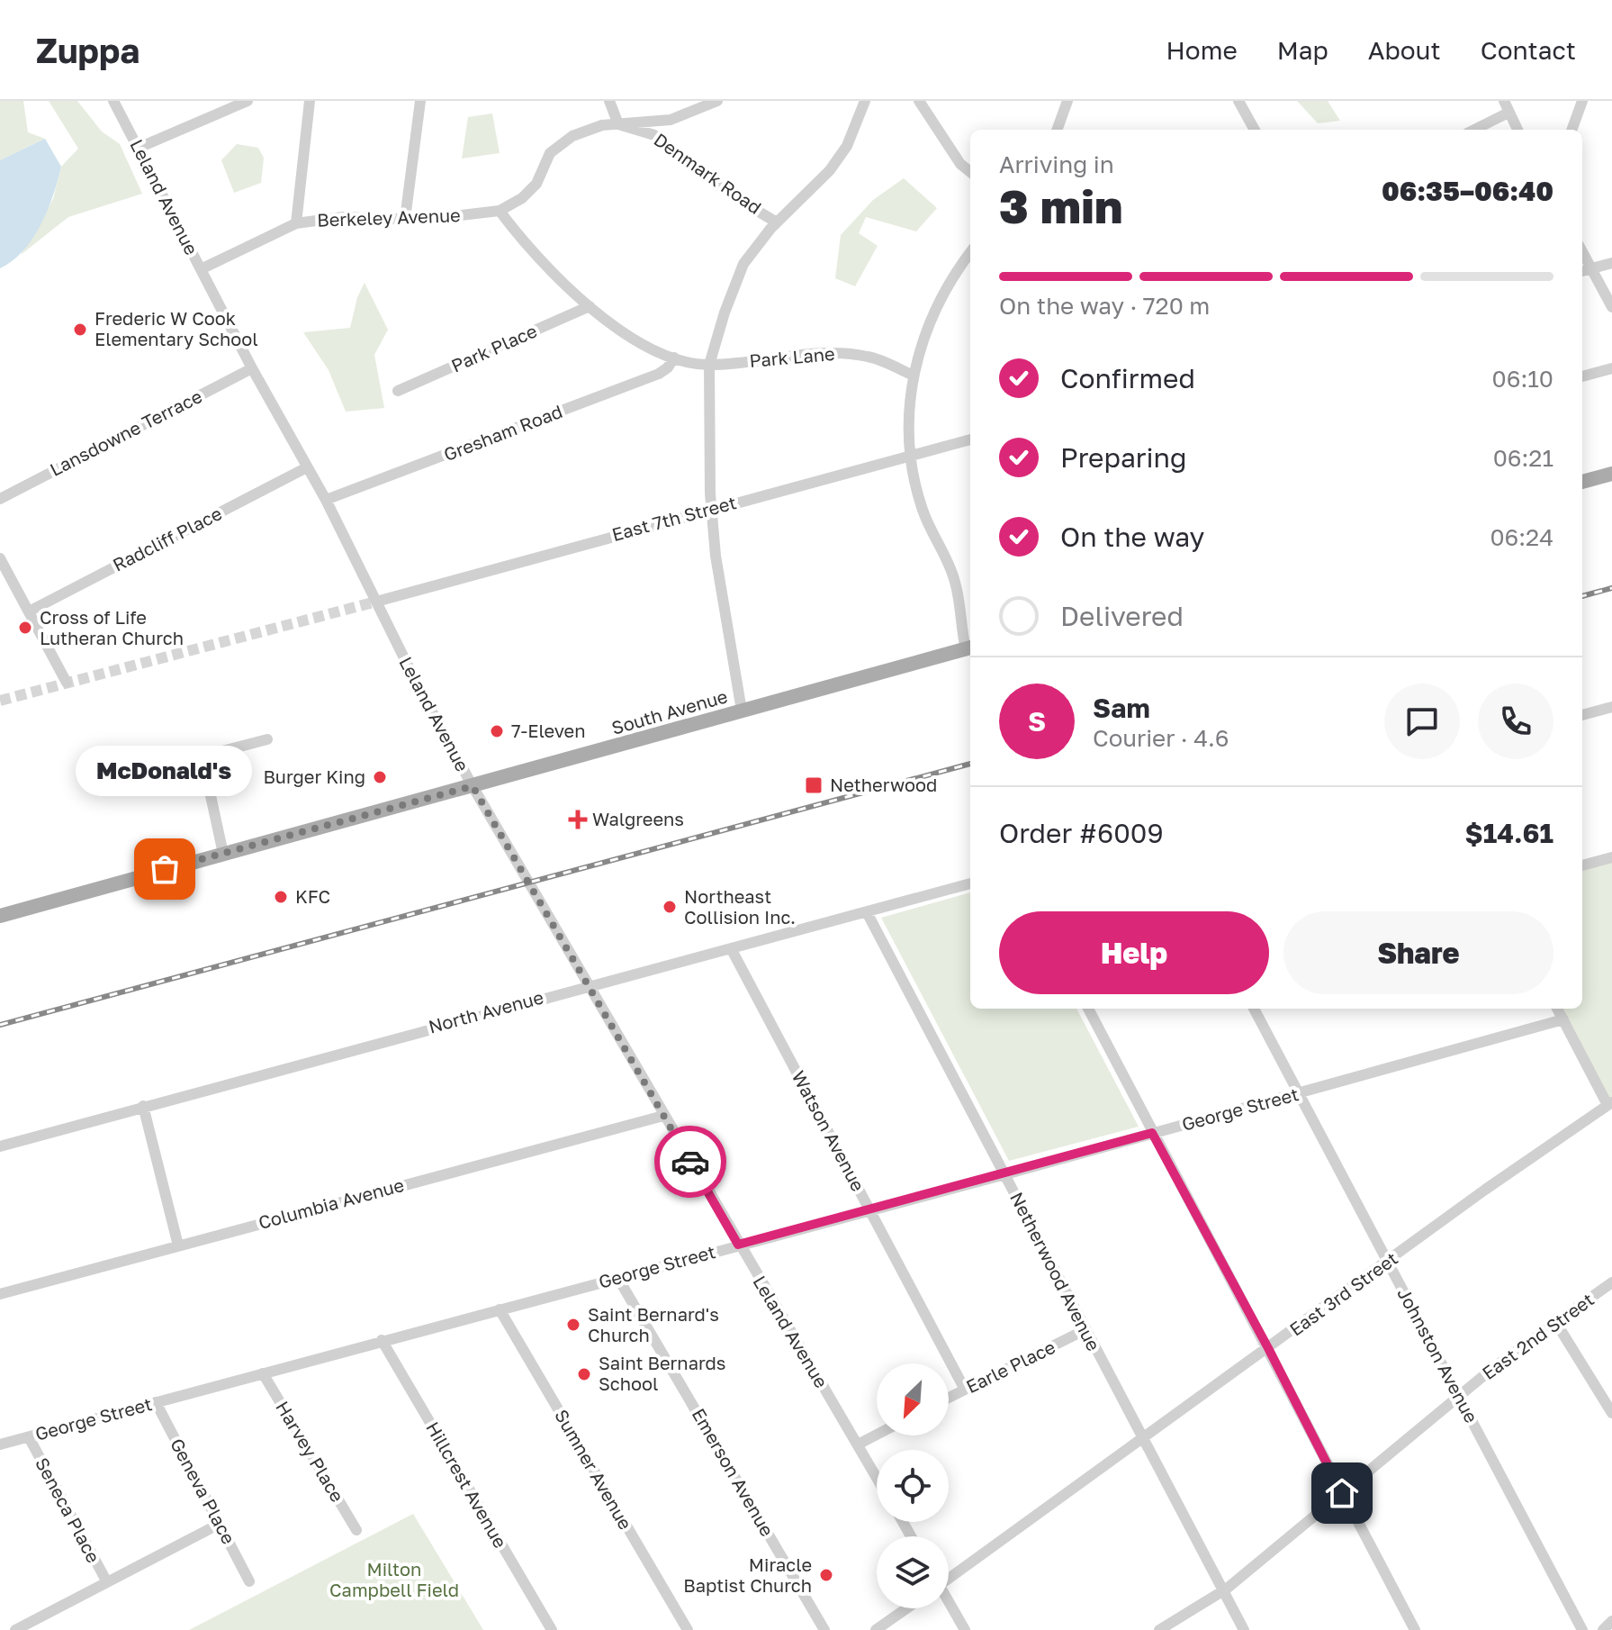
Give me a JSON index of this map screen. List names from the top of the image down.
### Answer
{
  "streets": {
    "main road": ["South Avenue"],
    "street": [
      "Denmark Road",
      "Leland Avenue",
      "Berkeley Avenue",
      "Park Place",
      "Park Lane",
      "Lansdowne Terrace",
      "Gresham Road",
      "East 7th Street",
      "Radcliff Place",
      "North Avenue",
      "George Street",
      "Watson Avenue",
      "Columbia Avenue",
      "Netherwood Avenue",
      "East 3rd Street",
      "East 2nd Street",
      "Johnston Avenue",
      "Earle Place",
      "Harvey Place",
      "Sumner Avenue",
      "Emerson Avenue",
      "Hillcrest Avenue",
      "Geneva Place",
      "Seneca Place"
    ]
  },
  "crossings": [
    ["Denmark Road", "Berkeley Avenue"],
    ["Leland Avenue", "Berkeley Avenue"],
    ["Leland Avenue", "Lansdowne Terrace"],
    ["Leland Avenue", "Gresham Road"],
    ["Leland Avenue", "East 7th Street"],
    ["Leland Avenue", "Radcliff Place"],
    ["Leland Avenue", "South Avenue"],
    ["Leland Avenue", "North Avenue"],
    ["Leland Avenue", "George Street"],
    ["Leland Avenue", "Columbia Avenue"],
    ["Berkeley Avenue", "Park Lane"],
    ["Park Place", "Park Lane"],
    ["Park Lane", "Gresham Road"],
    ["North Avenue", "Watson Avenue"],
    ["North Avenue", "Netherwood Avenue"],
    ["George Street", "Watson Avenue"],
    ["George Street", "Netherwood Avenue"],
    ["George Street", "Johnston Avenue"],
    ["George Street", "Harvey Place"],
    ["George Street", "Sumner Avenue"],
    ["George Street", "Emerson Avenue"],
    ["George Street", "Hillcrest Avenue"],
    ["George Street", "Geneva Place"],
    ["George Street", "Seneca Place"],
    ["Watson Avenue", "Earle Place"],
    ["Netherwood Avenue", "East 3rd Street"],
    ["Netherwood Avenue", "East 2nd Street"],
    ["Netherwood Avenue", "Earle Place"],
    ["East 3rd Street", "Johnston Avenue"],
    ["East 2nd Street", "Johnston Avenue"]
  ],
  "parks": ["Milton Campbell Field"],
  "places": {
    "other": [
      "Frederic W Cook Elementary School",
      "Cross of Life Lutheran Church",
      "7-Eleven",
      "Burger King",
      "McDonald's",
      "KFC",
      "Northeast Collision Inc.",
      "Saint Bernard's Church",
      "Saint Bernards School",
      "Miracle Baptist Church"
    ],
    "transit": ["Netherwood"],
    "health": ["Walgreens"]
  },
  "north": "bottom left",
  "page": {
    "header": "Zuppa",
    "nav": [
      "Home",
      "Map",
      "About",
      "Contact"
    ],
    "heading": ["3 min", "Arriving in", "06:35–06:40"],
    "panel": [
      "Sam",
      "Courier · 4.6",
      "Order #6009",
      "$14.61"
    ],
    "bar": "On the way · 720 m",
    "list": [
      ["Confirmed", "06:10"],
      ["Preparing", "06:21"],
      ["On the way", "06:24"],
      "Delivered"
    ],
    "round": "S",
    "bubble": "McDonald's",
    "buttons": ["Help", "Share"]
  }
}
